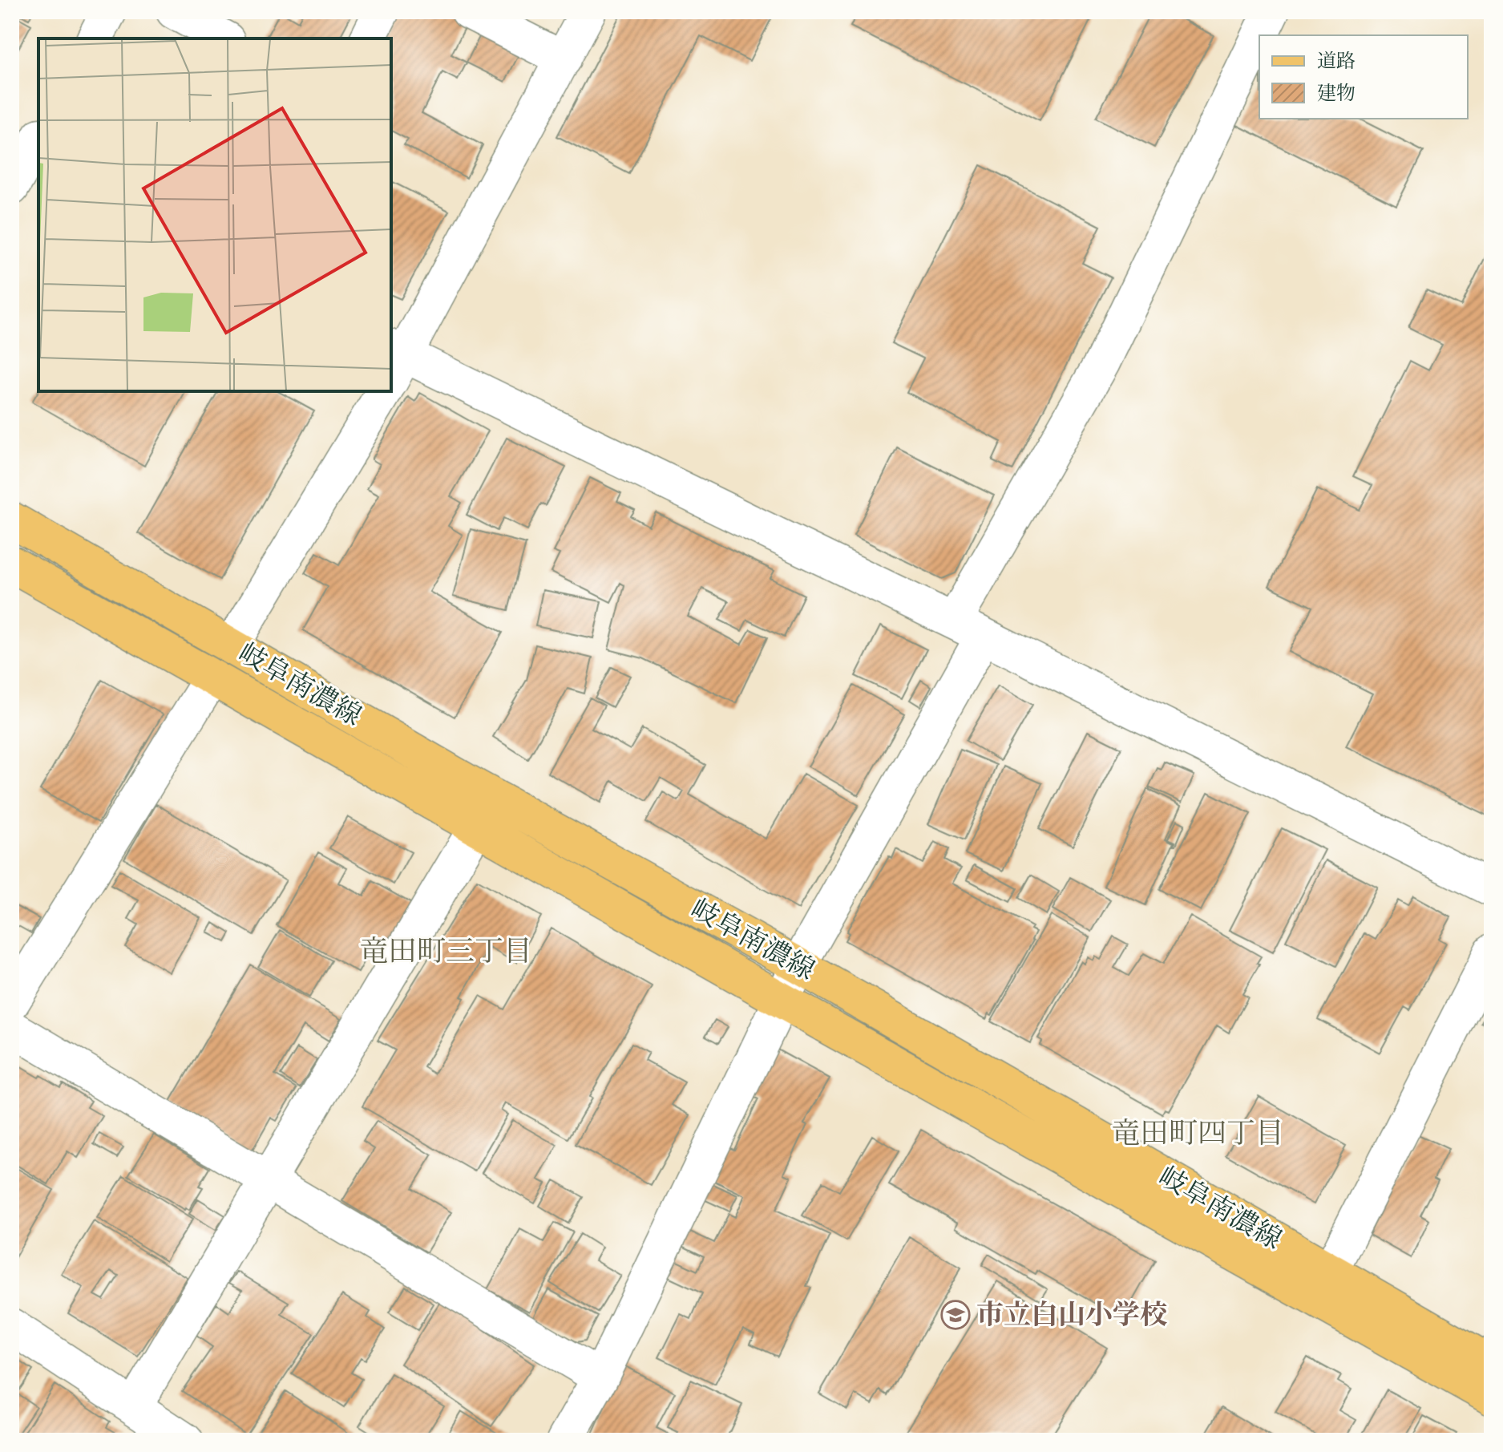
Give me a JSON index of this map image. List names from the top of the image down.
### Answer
{
  "streets": {
    "main road": ["岐阜南濃線"]
  },
  "districts": ["竜田町三丁目", "竜田町四丁目"],
  "places": {
    "school or university": ["市立白山小学校"]
  },
  "legend": ["道路", "建物"]
}
